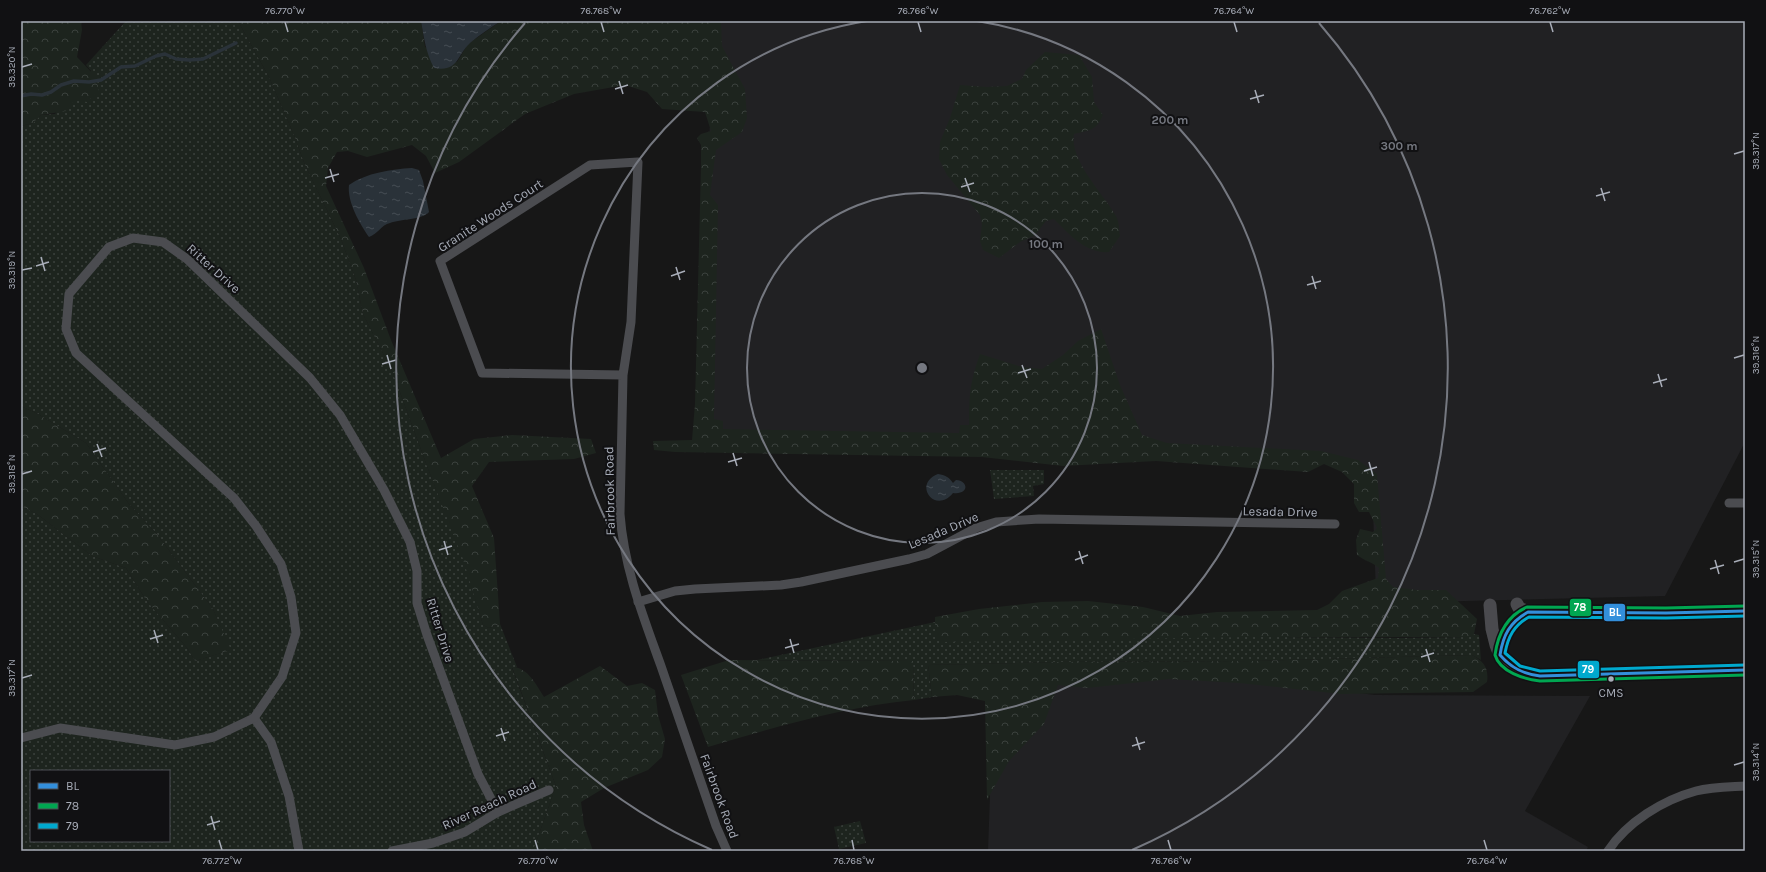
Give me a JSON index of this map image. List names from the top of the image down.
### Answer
{
  "streets": {
    "street": [
      "Granite Woods Court",
      "Ritter Drive",
      "Fairbrook Road",
      "Lesada Drive",
      "River Reach Road"
    ]
  },
  "crossings": [
    ["Granite Woods Court", "Fairbrook Road"],
    ["Ritter Drive", "River Reach Road"],
    ["Fairbrook Road", "Lesada Drive"]
  ],
  "places": ["CMS"],
  "lines": ["transit line 78", "transit line BL", "transit line 79"],
  "legend": ["BL", "78", "79"],
  "coordinates": [
    "76.770°W",
    "76.768°W",
    "76.766°W",
    "76.764°W",
    "76.762°W",
    "39.320°N",
    "39.317°N",
    "39.319°N",
    "39.316°N",
    "39.318°N",
    "39.315°N",
    "39.314°N",
    "76.772°W"
  ],
  "rings": ["200 m", "300 m", "100 m"]
}
